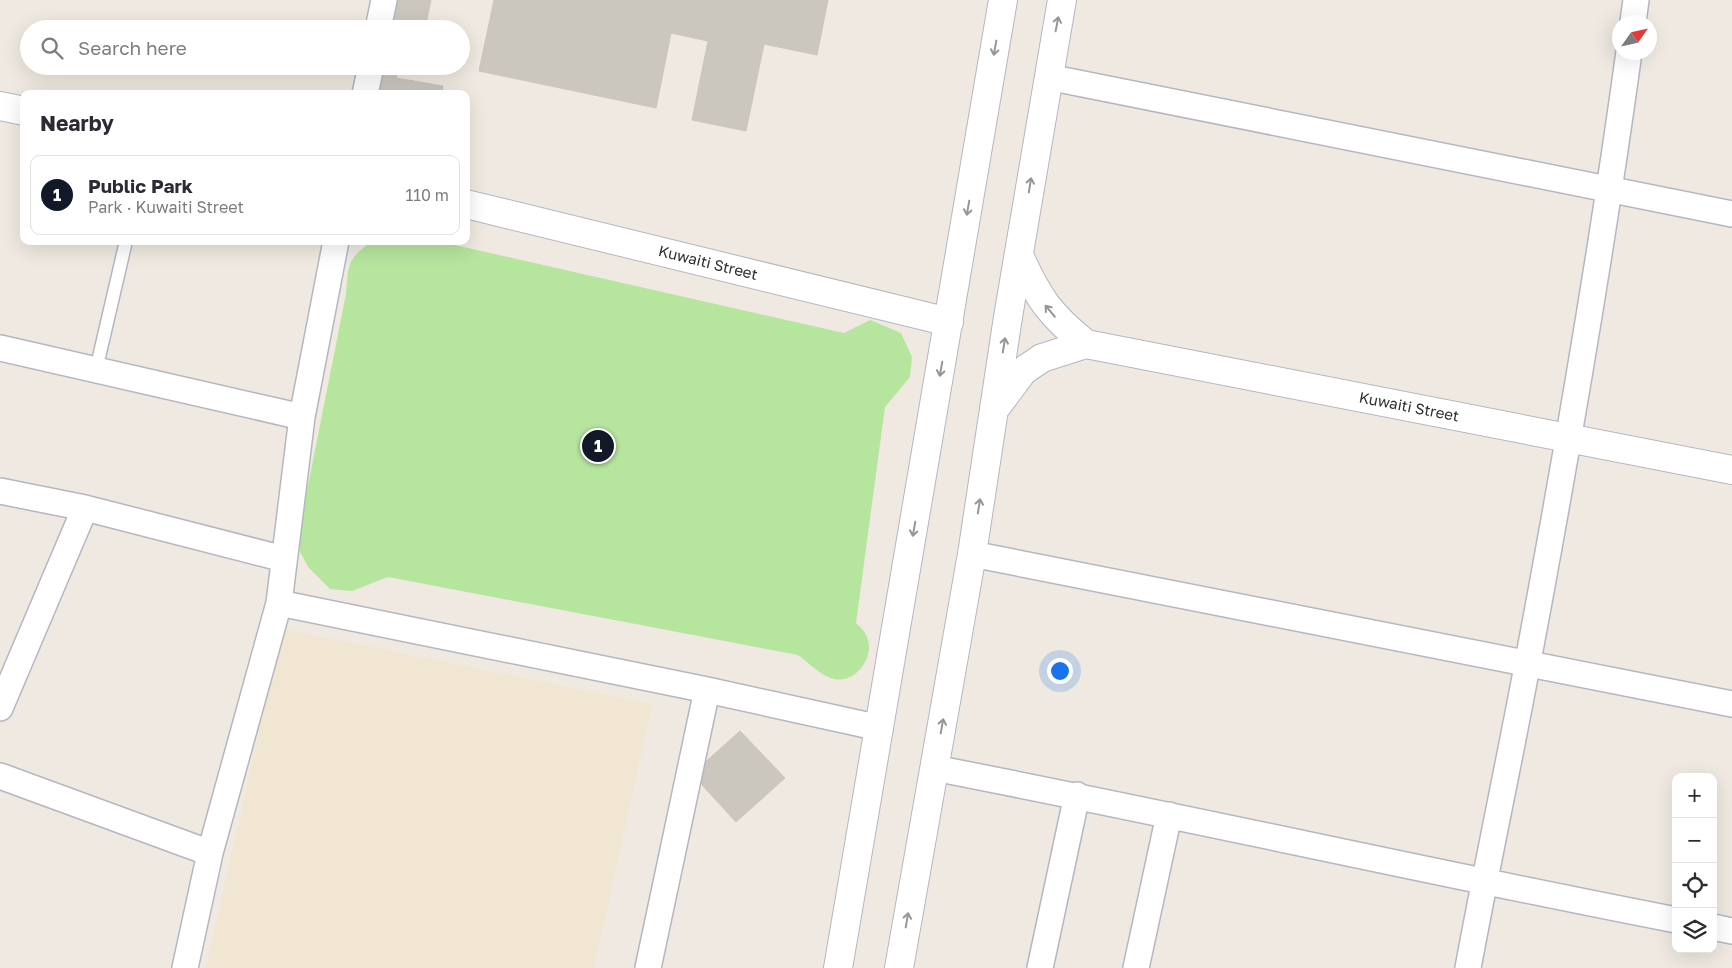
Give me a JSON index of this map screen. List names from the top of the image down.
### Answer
{
  "streets": {
    "street": ["Kuwaiti Street"]
  },
  "north": "top right",
  "page": {
    "search": "Search here",
    "heading": "Nearby",
    "list": [
      {
        "mark": "1",
        "name": "Public Park",
        "note": "Park · Kuwaiti Street",
        "value": "110 m"
      }
    ],
    "pins": "1",
    "map_buttons": ["+", "−"]
  }
}
